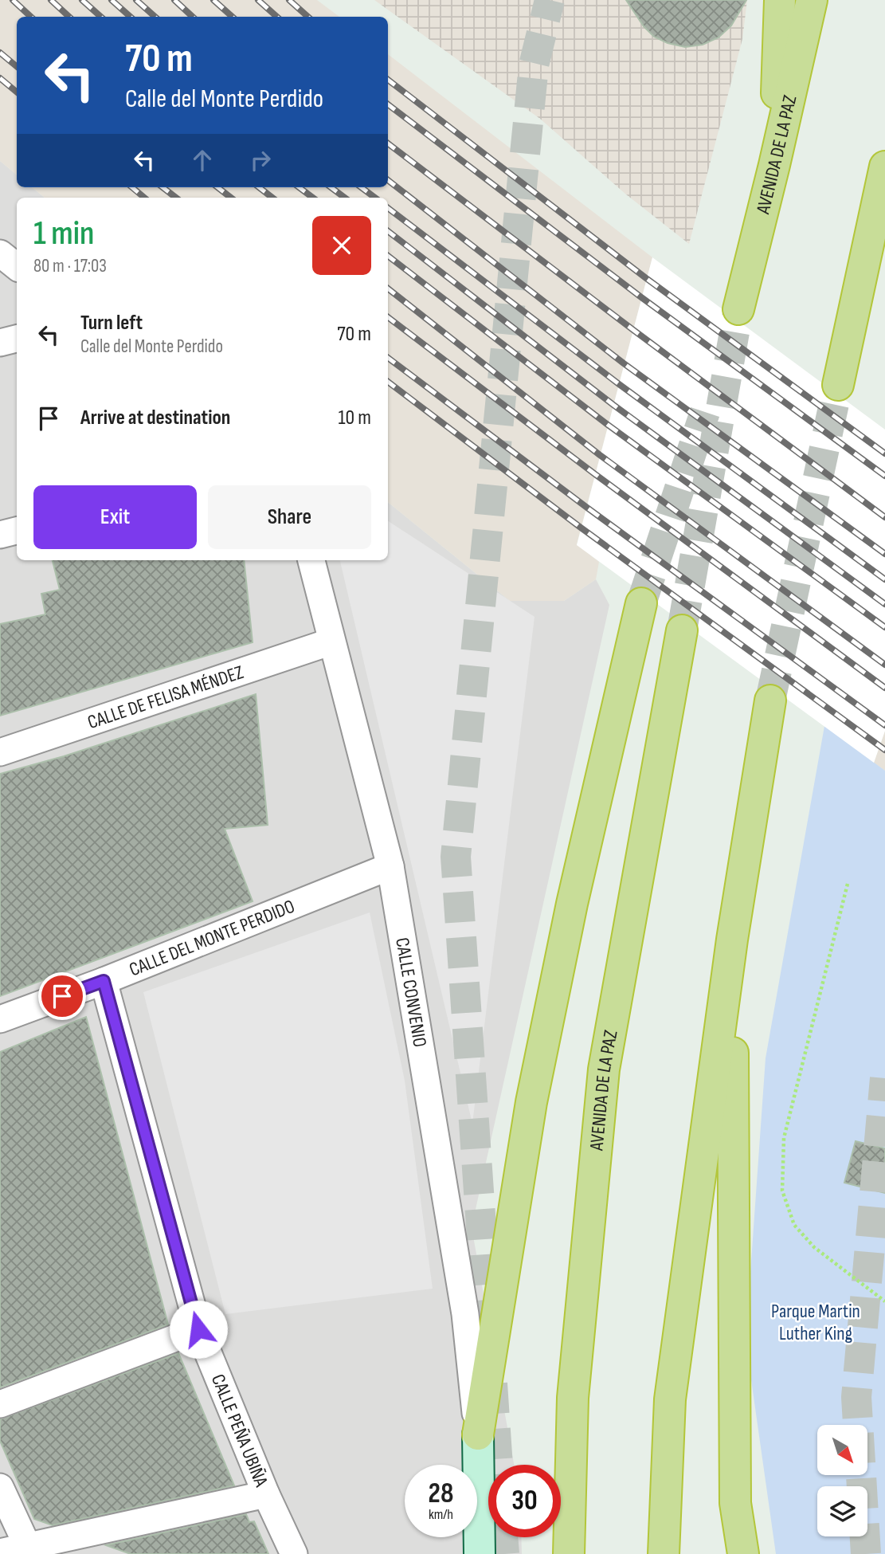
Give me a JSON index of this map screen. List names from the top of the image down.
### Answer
{
  "streets": {
    "highway": ["AVENIDA DE LA PAZ"],
    "street": [
      "CALLE DE FELISA MÉNDEZ",
      "CALLE DEL MONTE PERDIDO",
      "CALLE CONVENIO",
      "CALLE PEÑA UBIÑA"
    ]
  },
  "crossings": [
    ["CALLE DE FELISA MÉNDEZ", "CALLE CONVENIO"],
    ["CALLE DEL MONTE PERDIDO", "CALLE CONVENIO"],
    ["CALLE DEL MONTE PERDIDO", "CALLE PEÑA UBIÑA"]
  ],
  "parks": ["Parque Martin Luther King"],
  "north": "bottom right",
  "page": {
    "turn": ["70 m", "Calle del Monte Perdido"],
    "heading": ["1 min", "80 m · 17:03"],
    "list": [
      {
        "name": "Turn left",
        "note": "Calle del Monte Perdido",
        "value": "70 m"
      },
      {
        "name": "Arrive at destination",
        "value": "10 m"
      }
    ],
    "buttons": ["Exit", "Share"],
    "speed": "28 km/h",
    "limit": "30"
  }
}
